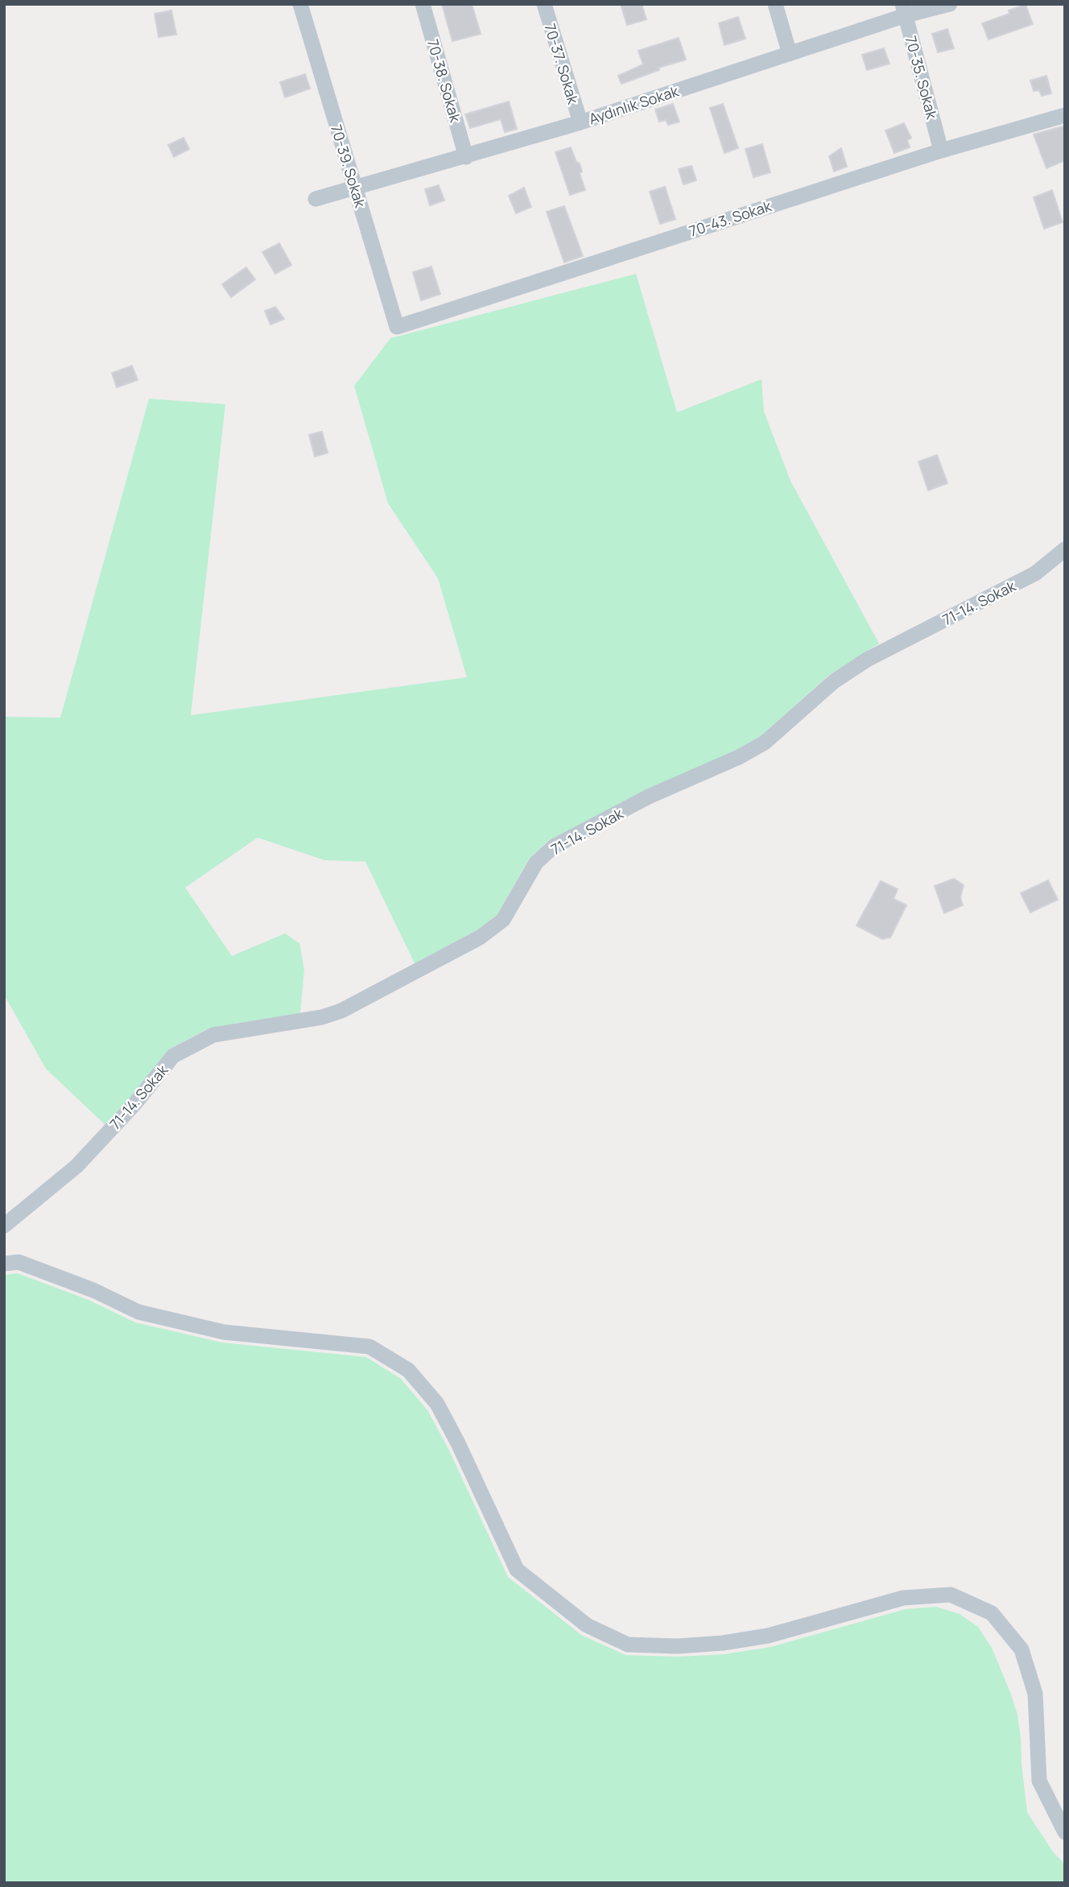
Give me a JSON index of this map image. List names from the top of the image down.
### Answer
{
  "streets": {
    "street": [
      "70-37. Sokak",
      "70-35. Sokak",
      "70-38. Sokak",
      "Aydınlık Sokak",
      "70-39. Sokak",
      "70-43. Sokak",
      "71-14. Sokak"
    ]
  },
  "crossings": [
    ["70-37. Sokak", "Aydınlık Sokak"],
    ["70-35. Sokak", "Aydınlık Sokak"],
    ["70-35. Sokak", "70-43. Sokak"],
    ["70-38. Sokak", "Aydınlık Sokak"],
    ["Aydınlık Sokak", "70-39. Sokak"],
    ["70-39. Sokak", "70-43. Sokak"]
  ]
}
